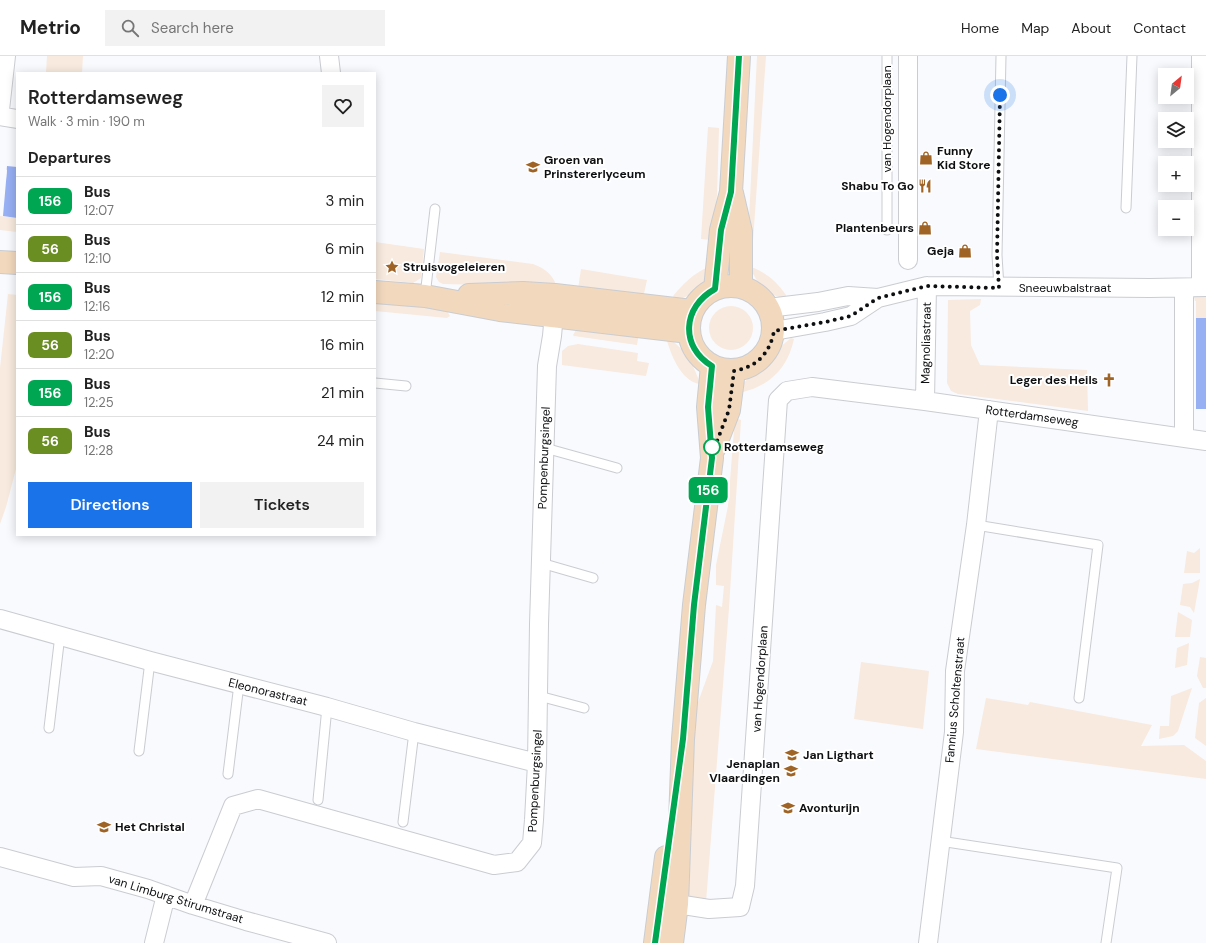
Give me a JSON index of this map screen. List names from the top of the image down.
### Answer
{
  "streets": {
    "street": [
      "van Hogendorplaan",
      "Sneeuwbalstraat",
      "Magnoliastraat",
      "Rotterdamseweg",
      "Pompenburgsingel",
      "Eleonorastraat",
      "Fannius Scholtenstraat",
      "van Limburg Stirumstraat"
    ]
  },
  "crossings": [
    ["van Hogendorplaan", "Rotterdamseweg"],
    ["Sneeuwbalstraat", "Magnoliastraat"],
    ["Magnoliastraat", "Rotterdamseweg"],
    ["Rotterdamseweg", "Fannius Scholtenstraat"],
    ["Pompenburgsingel", "Eleonorastraat"],
    ["Pompenburgsingel", "van Limburg Stirumstraat"]
  ],
  "places": {
    "shop": ["Funny Kid Store", "Plantenbeurs", "Geja"],
    "school or university": [
      "Groen van Prinstererlyceum",
      "Jan Ligthart",
      "Jenaplan Vlaardingen",
      "Avonturijn",
      "Het Christal"
    ],
    "restaurant": ["Shabu To Go"],
    "place": ["Struisvogeleieren"],
    "church": ["Leger des Heils"],
    "other": ["Rotterdamseweg"]
  },
  "lines": ["bus line 156"],
  "north": "top right",
  "page": {
    "header": "Metrio",
    "search": "Search here",
    "nav": [
      "Home",
      "Map",
      "About",
      "Contact"
    ],
    "on_map": "156",
    "map_buttons": ["+", "−"],
    "heading": [
      ["Rotterdamseweg", "Walk · 3 min · 190 m"],
      "Departures"
    ],
    "list": [
      {
        "mark": "156",
        "name": "Bus",
        "note": "12:07",
        "value": "3 min"
      },
      {
        "mark": "56",
        "name": "Bus",
        "note": "12:10",
        "value": "6 min"
      },
      {
        "mark": "156",
        "name": "Bus",
        "note": "12:16",
        "value": "12 min"
      },
      {
        "mark": "56",
        "name": "Bus",
        "note": "12:20",
        "value": "16 min"
      },
      {
        "mark": "156",
        "name": "Bus",
        "note": "12:25",
        "value": "21 min"
      },
      {
        "mark": "56",
        "name": "Bus",
        "note": "12:28",
        "value": "24 min"
      }
    ],
    "buttons": ["Directions", "Tickets"]
  }
}
